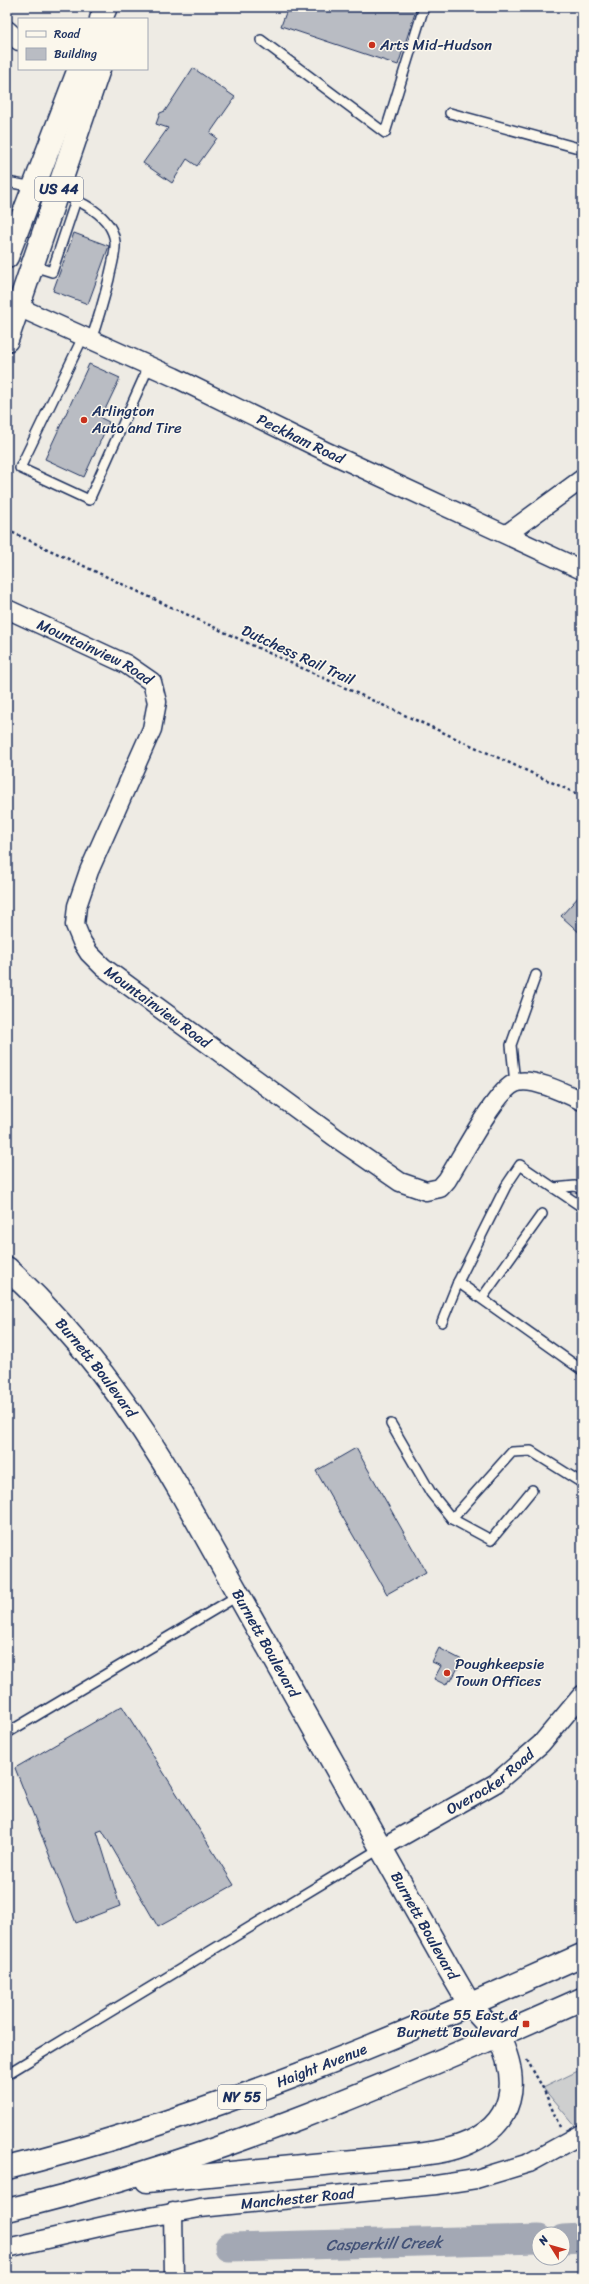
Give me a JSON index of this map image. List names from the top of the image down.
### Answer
{
  "streets": {
    "main road": [
      "US 44",
      "Burnett Boulevard",
      "Haight Avenue",
      "NY 55"
    ],
    "street": [
      "Peckham Road",
      "Mountainview Road",
      "Overocker Road",
      "Manchester Road"
    ],
    "path": ["Dutchess Rail Trail"]
  },
  "crossings": [
    ["US 44", "Peckham Road"],
    ["Burnett Boulevard", "Overocker Road"],
    ["Burnett Boulevard", "Haight Avenue"],
    ["Burnett Boulevard", "NY 55"]
  ],
  "water": ["Casperkill Creek"],
  "places": {
    "other": ["Arts Mid-Hudson", "Arlington Auto and Tire", "Poughkeepsie Town Offices"],
    "transit": ["Route 55 East & Burnett Boulevard"]
  },
  "legend": ["Road", "Building"],
  "north": "top left"
}
